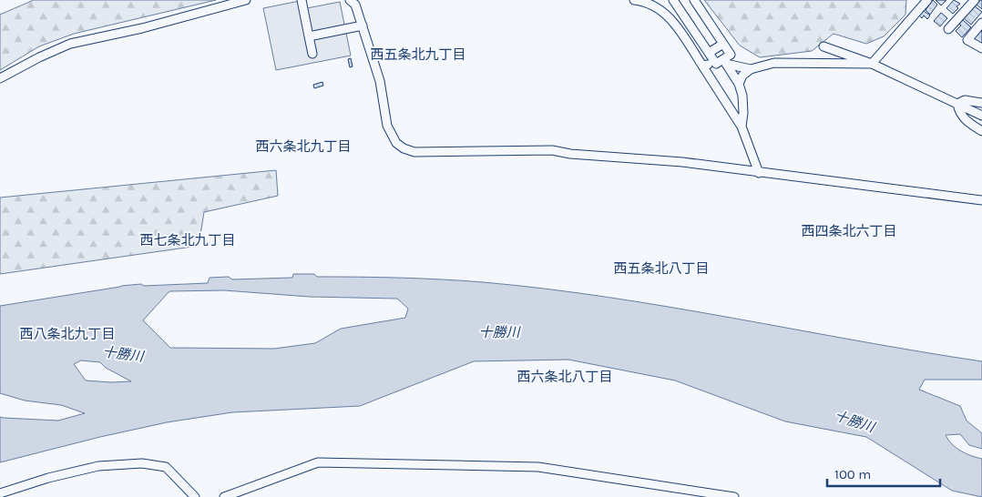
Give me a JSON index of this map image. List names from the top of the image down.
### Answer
{
  "districts": [
    "西五条北九丁目",
    "西六条北九丁目",
    "西四条北六丁目",
    "西七条北九丁目",
    "西五条北八丁目",
    "西八条北九丁目",
    "西六条北八丁目"
  ],
  "water": ["十勝川"],
  "scale_bar": "100 m"
}
